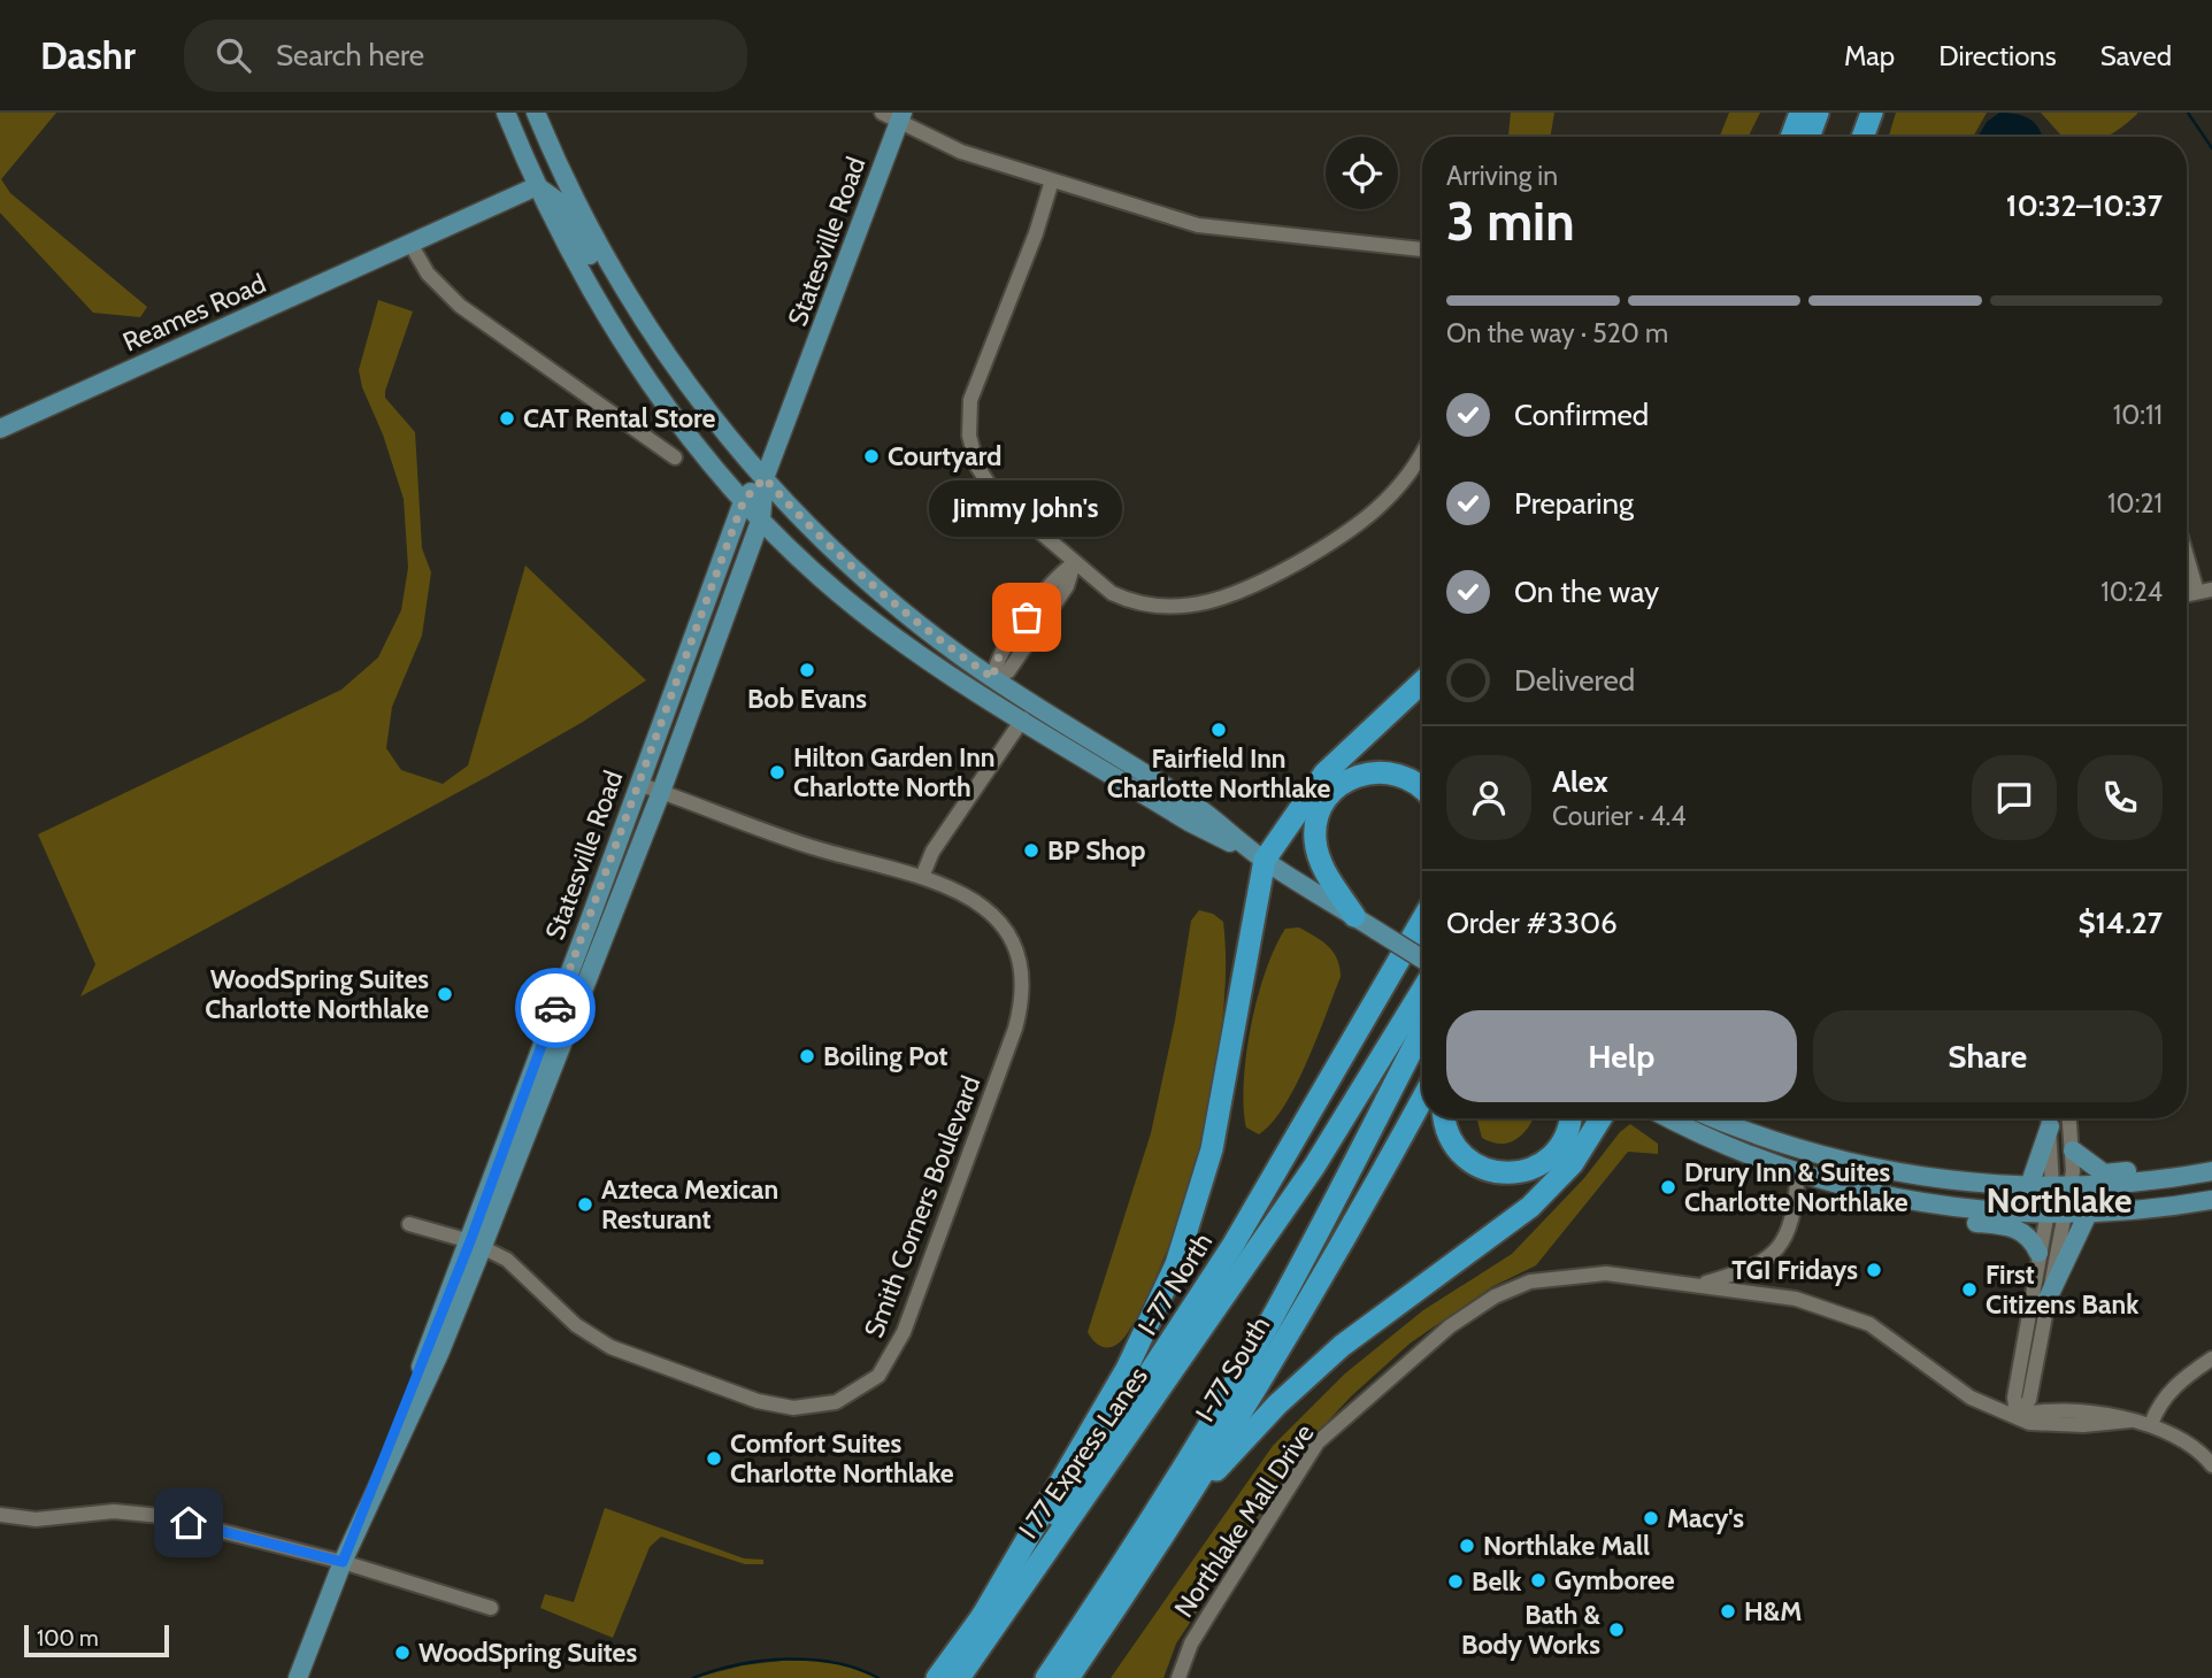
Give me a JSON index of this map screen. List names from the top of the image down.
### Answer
{
  "streets": {
    "highway": ["I-77 North", "I-77 South", "I 77 Express Lanes"],
    "main road": ["Statesville Road", "Reames Road"],
    "street": ["Smith Corners Boulevard", "Northlake Mall Drive"]
  },
  "crossings": [
    ["Statesville Road", "Smith Corners Boulevard"]
  ],
  "districts": ["Northlake"],
  "places": [
    "CAT Rental Store",
    "Courtyard",
    "Jimmy John's",
    "Bob Evans",
    "Fairfield Inn Charlotte Northlake",
    "Hilton Garden Inn Charlotte North",
    "BP Shop",
    "WoodSpring Suites Charlotte Northlake",
    "Boiling Pot",
    "Drury Inn & Suites Charlotte Northlake",
    "Azteca Mexican Resturant",
    "TGI Fridays",
    "First Citizens Bank",
    "Comfort Suites Charlotte Northlake",
    "Macy's",
    "Northlake Mall",
    "Gymboree",
    "Belk",
    "H&M",
    "Bath & Body Works",
    "WoodSpring Suites"
  ],
  "scale_bar": "100 m",
  "page": {
    "header": "Dashr",
    "search": "Search here",
    "nav": ["Map", "Directions", "Saved"],
    "heading": ["3 min", "Arriving in", "10:32–10:37"],
    "panel": [
      "Alex",
      "Courier · 4.4",
      "Order #3306",
      "$14.27"
    ],
    "bar": "On the way · 520 m",
    "list": [
      ["Confirmed", "10:11"],
      ["Preparing", "10:21"],
      ["On the way", "10:24"],
      "Delivered"
    ],
    "bubble": "Jimmy John's",
    "buttons": ["Help", "Share"],
    "scale": "100 m"
  }
}
